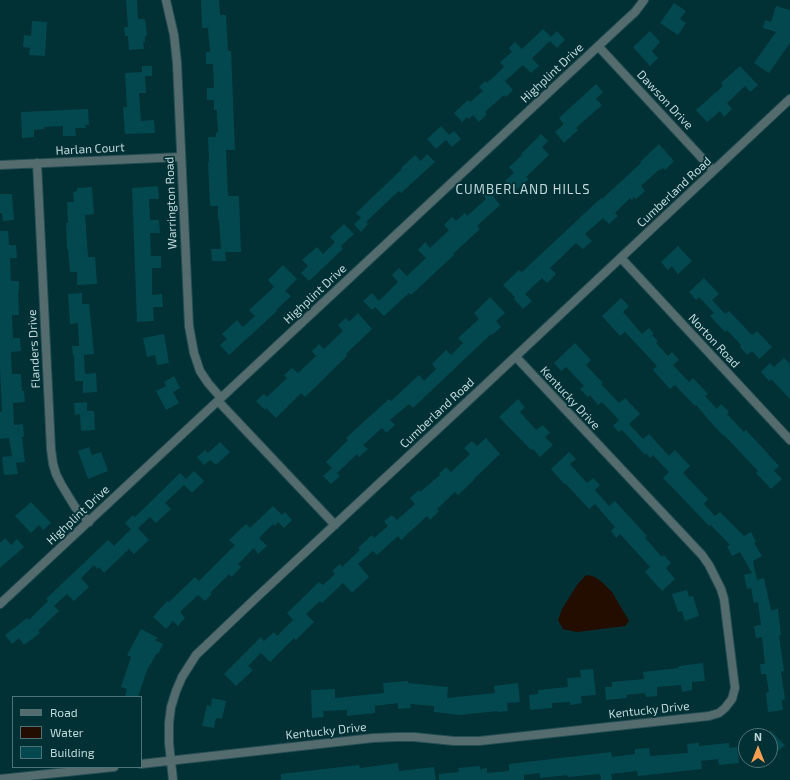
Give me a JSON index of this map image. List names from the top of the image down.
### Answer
{
  "streets": {
    "street": [
      "Highplint Drive",
      "Dawson Drive",
      "Harlan Court",
      "Cumberland Road",
      "Warrington Road",
      "Norton Road",
      "Flanders Drive",
      "Kentucky Drive"
    ]
  },
  "crossings": [
    ["Highplint Drive", "Dawson Drive"],
    ["Highplint Drive", "Warrington Road"],
    ["Highplint Drive", "Flanders Drive"],
    ["Dawson Drive", "Cumberland Road"],
    ["Harlan Court", "Warrington Road"],
    ["Harlan Court", "Flanders Drive"],
    ["Cumberland Road", "Warrington Road"],
    ["Cumberland Road", "Norton Road"],
    ["Cumberland Road", "Kentucky Drive"]
  ],
  "districts": ["CUMBERLAND HILLS"],
  "legend": ["Road", "Water", "Building"],
  "north": "top"
}
